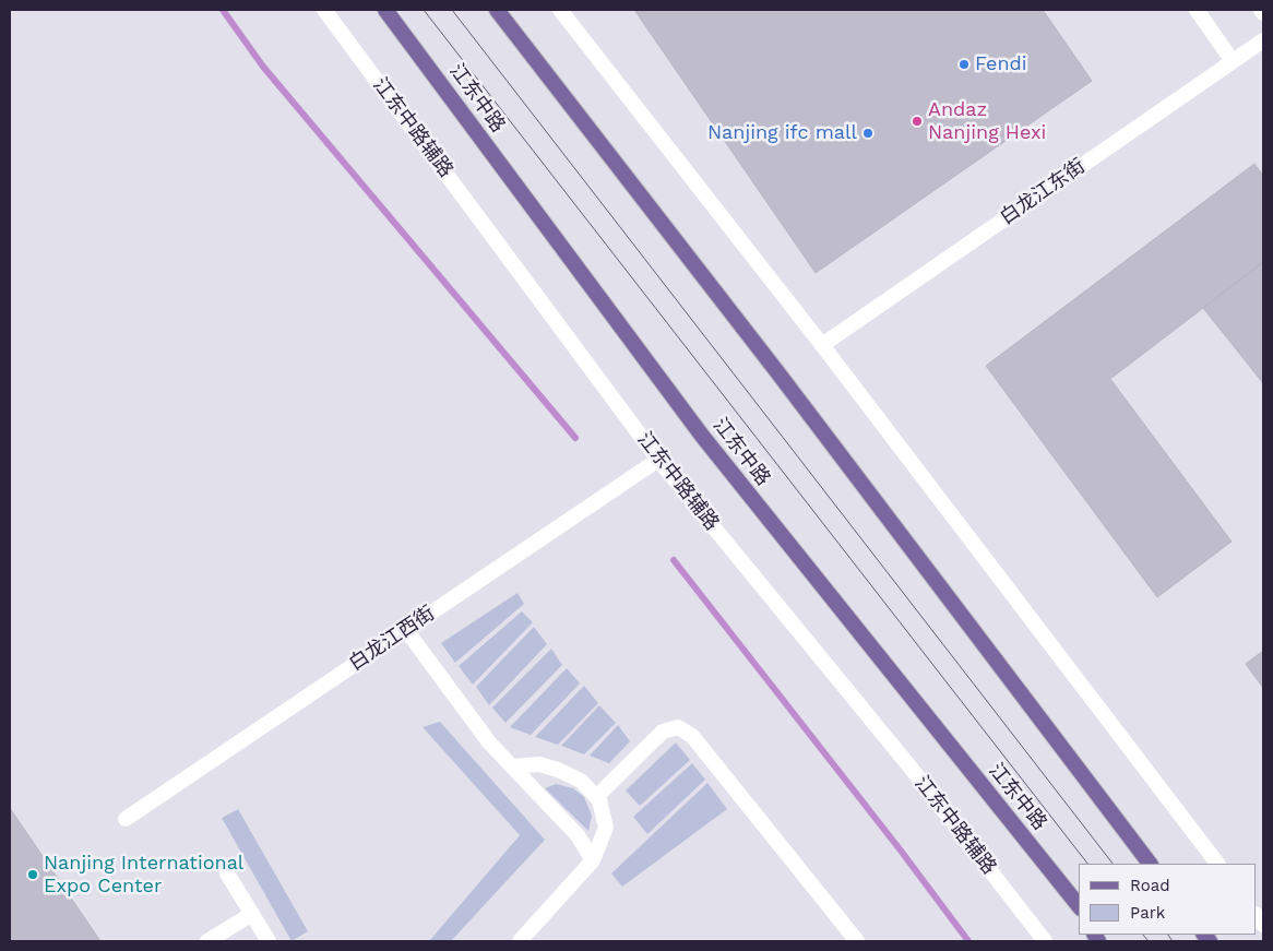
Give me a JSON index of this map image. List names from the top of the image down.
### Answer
{
  "streets": {
    "main road": ["江东中路"],
    "street": ["江东中路辅路", "白龙江东街", "白龙江西街"]
  },
  "crossings": [
    ["江东中路辅路", "白龙江西街"]
  ],
  "places": [
    "Fendi",
    "Andaz Nanjing Hexi",
    "Nanjing ifc mall",
    "Nanjing International Expo Center"
  ],
  "legend": ["Road", "Park"]
}
